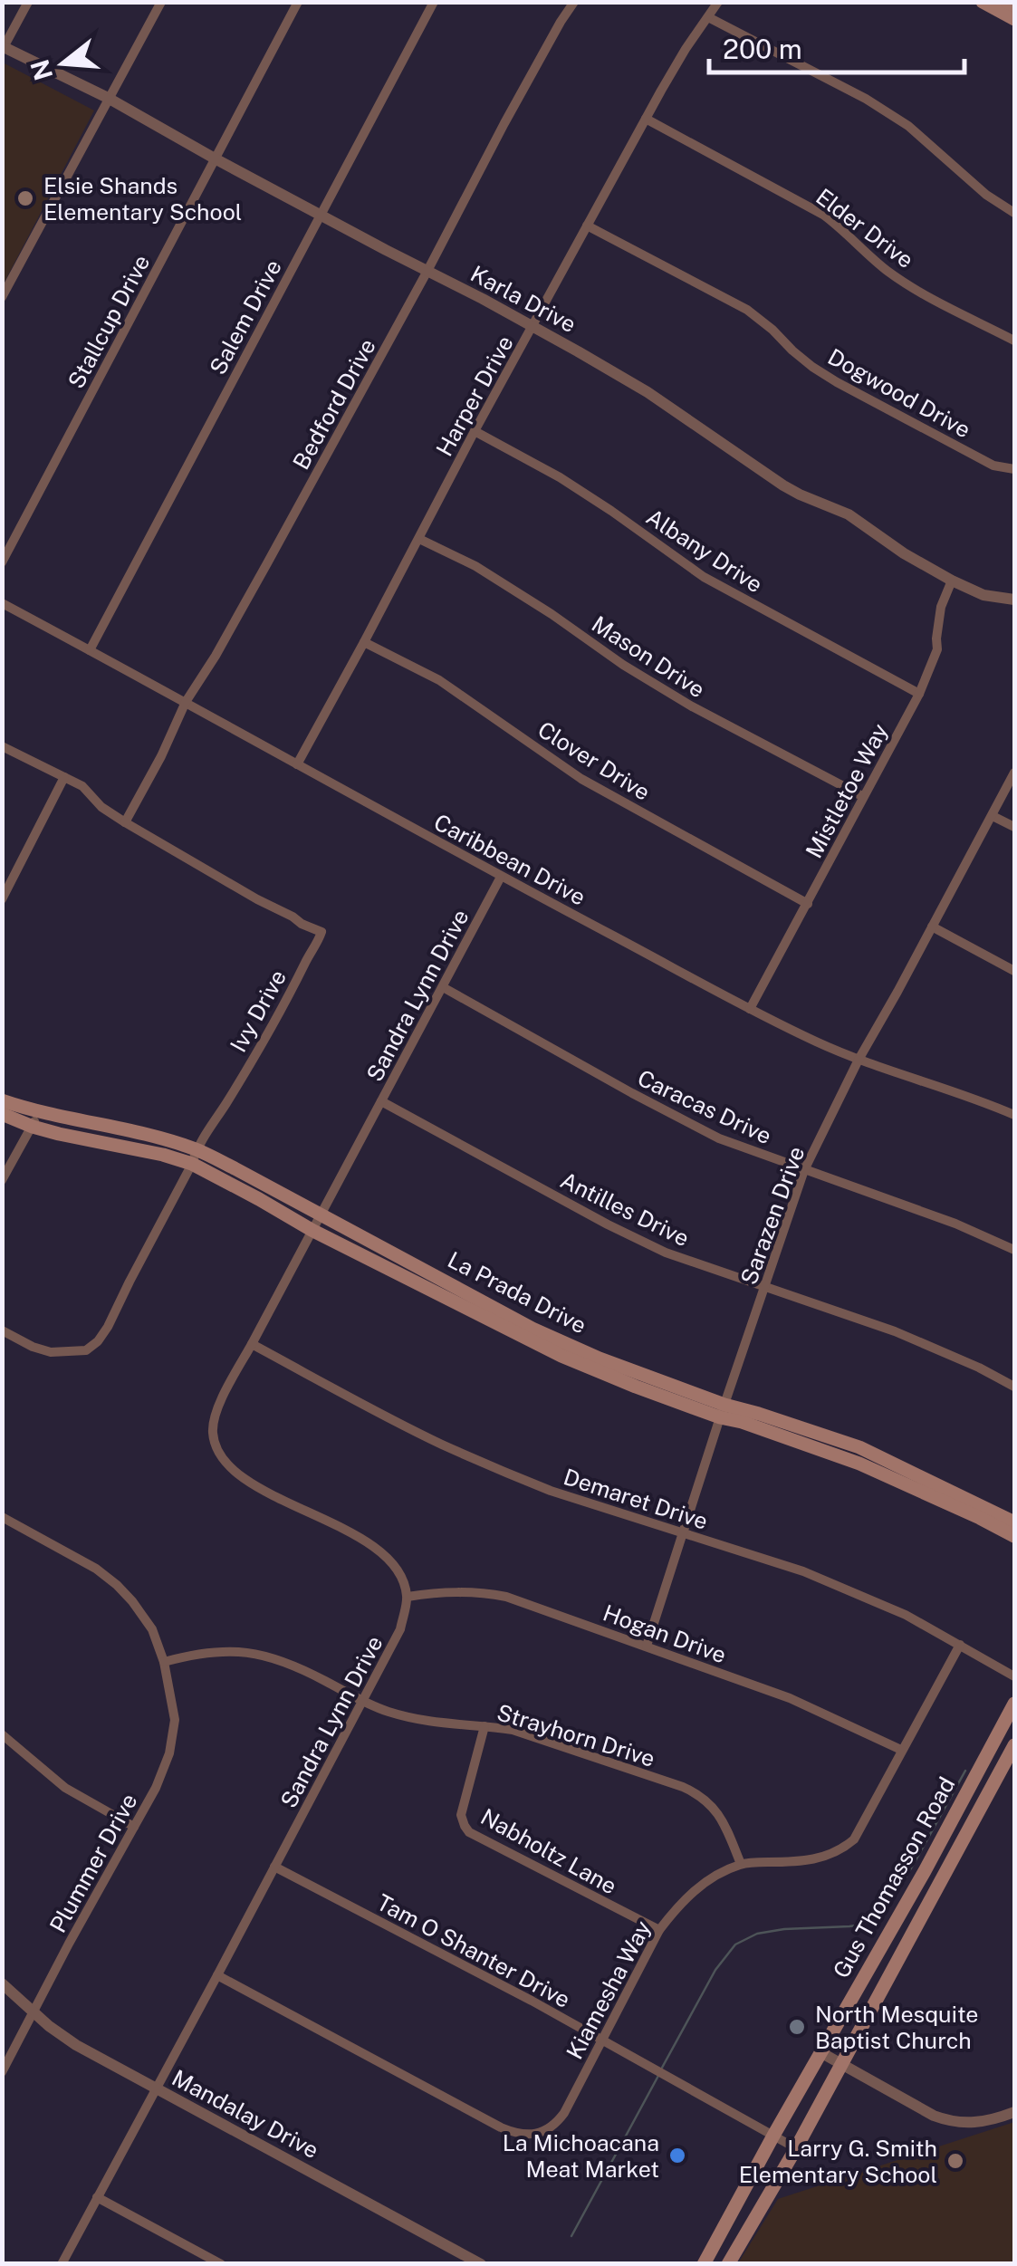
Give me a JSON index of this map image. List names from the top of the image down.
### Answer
{
  "streets": {
    "main road": ["La Prada Drive", "Gus Thomasson Road"],
    "street": [
      "Elder Drive",
      "Karla Drive",
      "Salem Drive",
      "Stallcup Drive",
      "Dogwood Drive",
      "Harper Drive",
      "Bedford Drive",
      "Albany Drive",
      "Mason Drive",
      "Clover Drive",
      "Mistletoe Way",
      "Caribbean Drive",
      "Sandra Lynn Drive",
      "Ivy Drive",
      "Caracas Drive",
      "Antilles Drive",
      "Sarazen Drive",
      "Demaret Drive",
      "Hogan Drive",
      "Strayhorn Drive",
      "Nabholtz Lane",
      "Plummer Drive",
      "Tam O Shanter Drive",
      "Kiamesha Way",
      "Mandalay Drive"
    ]
  },
  "crossings": [
    ["Elder Drive", "Harper Drive"],
    ["Karla Drive", "Salem Drive"],
    ["Karla Drive", "Stallcup Drive"],
    ["Karla Drive", "Harper Drive"],
    ["Karla Drive", "Bedford Drive"],
    ["Karla Drive", "Mistletoe Way"],
    ["Salem Drive", "Caribbean Drive"],
    ["Dogwood Drive", "Harper Drive"],
    ["Harper Drive", "Albany Drive"],
    ["Harper Drive", "Mason Drive"],
    ["Harper Drive", "Clover Drive"],
    ["Harper Drive", "Caribbean Drive"],
    ["Bedford Drive", "Caribbean Drive"],
    ["Bedford Drive", "Ivy Drive"],
    ["Albany Drive", "Mistletoe Way"],
    ["Mason Drive", "Mistletoe Way"],
    ["Clover Drive", "Mistletoe Way"],
    ["Mistletoe Way", "Caribbean Drive"],
    ["Caribbean Drive", "Sandra Lynn Drive"],
    ["Caribbean Drive", "Sarazen Drive"],
    ["Sandra Lynn Drive", "Caracas Drive"],
    ["Sandra Lynn Drive", "Antilles Drive"],
    ["Sandra Lynn Drive", "La Prada Drive"],
    ["Sandra Lynn Drive", "Demaret Drive"],
    ["Sandra Lynn Drive", "Hogan Drive"],
    ["Sandra Lynn Drive", "Strayhorn Drive"],
    ["Sandra Lynn Drive", "Tam O Shanter Drive"],
    ["Sandra Lynn Drive", "Kiamesha Way"],
    ["Sandra Lynn Drive", "Mandalay Drive"],
    ["Ivy Drive", "La Prada Drive"],
    ["Caracas Drive", "Sarazen Drive"],
    ["Antilles Drive", "Sarazen Drive"],
    ["Sarazen Drive", "La Prada Drive"],
    ["Sarazen Drive", "Demaret Drive"],
    ["Sarazen Drive", "Hogan Drive"],
    ["Demaret Drive", "Kiamesha Way"],
    ["Hogan Drive", "Kiamesha Way"],
    ["Strayhorn Drive", "Nabholtz Lane"],
    ["Strayhorn Drive", "Plummer Drive"],
    ["Strayhorn Drive", "Kiamesha Way"],
    ["Nabholtz Lane", "Kiamesha Way"],
    ["Plummer Drive", "Mandalay Drive"],
    ["Gus Thomasson Road", "Tam O Shanter Drive"],
    ["Tam O Shanter Drive", "Kiamesha Way"]
  ],
  "places": [
    "Elsie Shands Elementary School",
    "North Mesquite Baptist Church",
    "La Michoacana Meat Market",
    "Larry G. Smith Elementary School"
  ],
  "scale_bar": "200 m",
  "north": "left"
}
